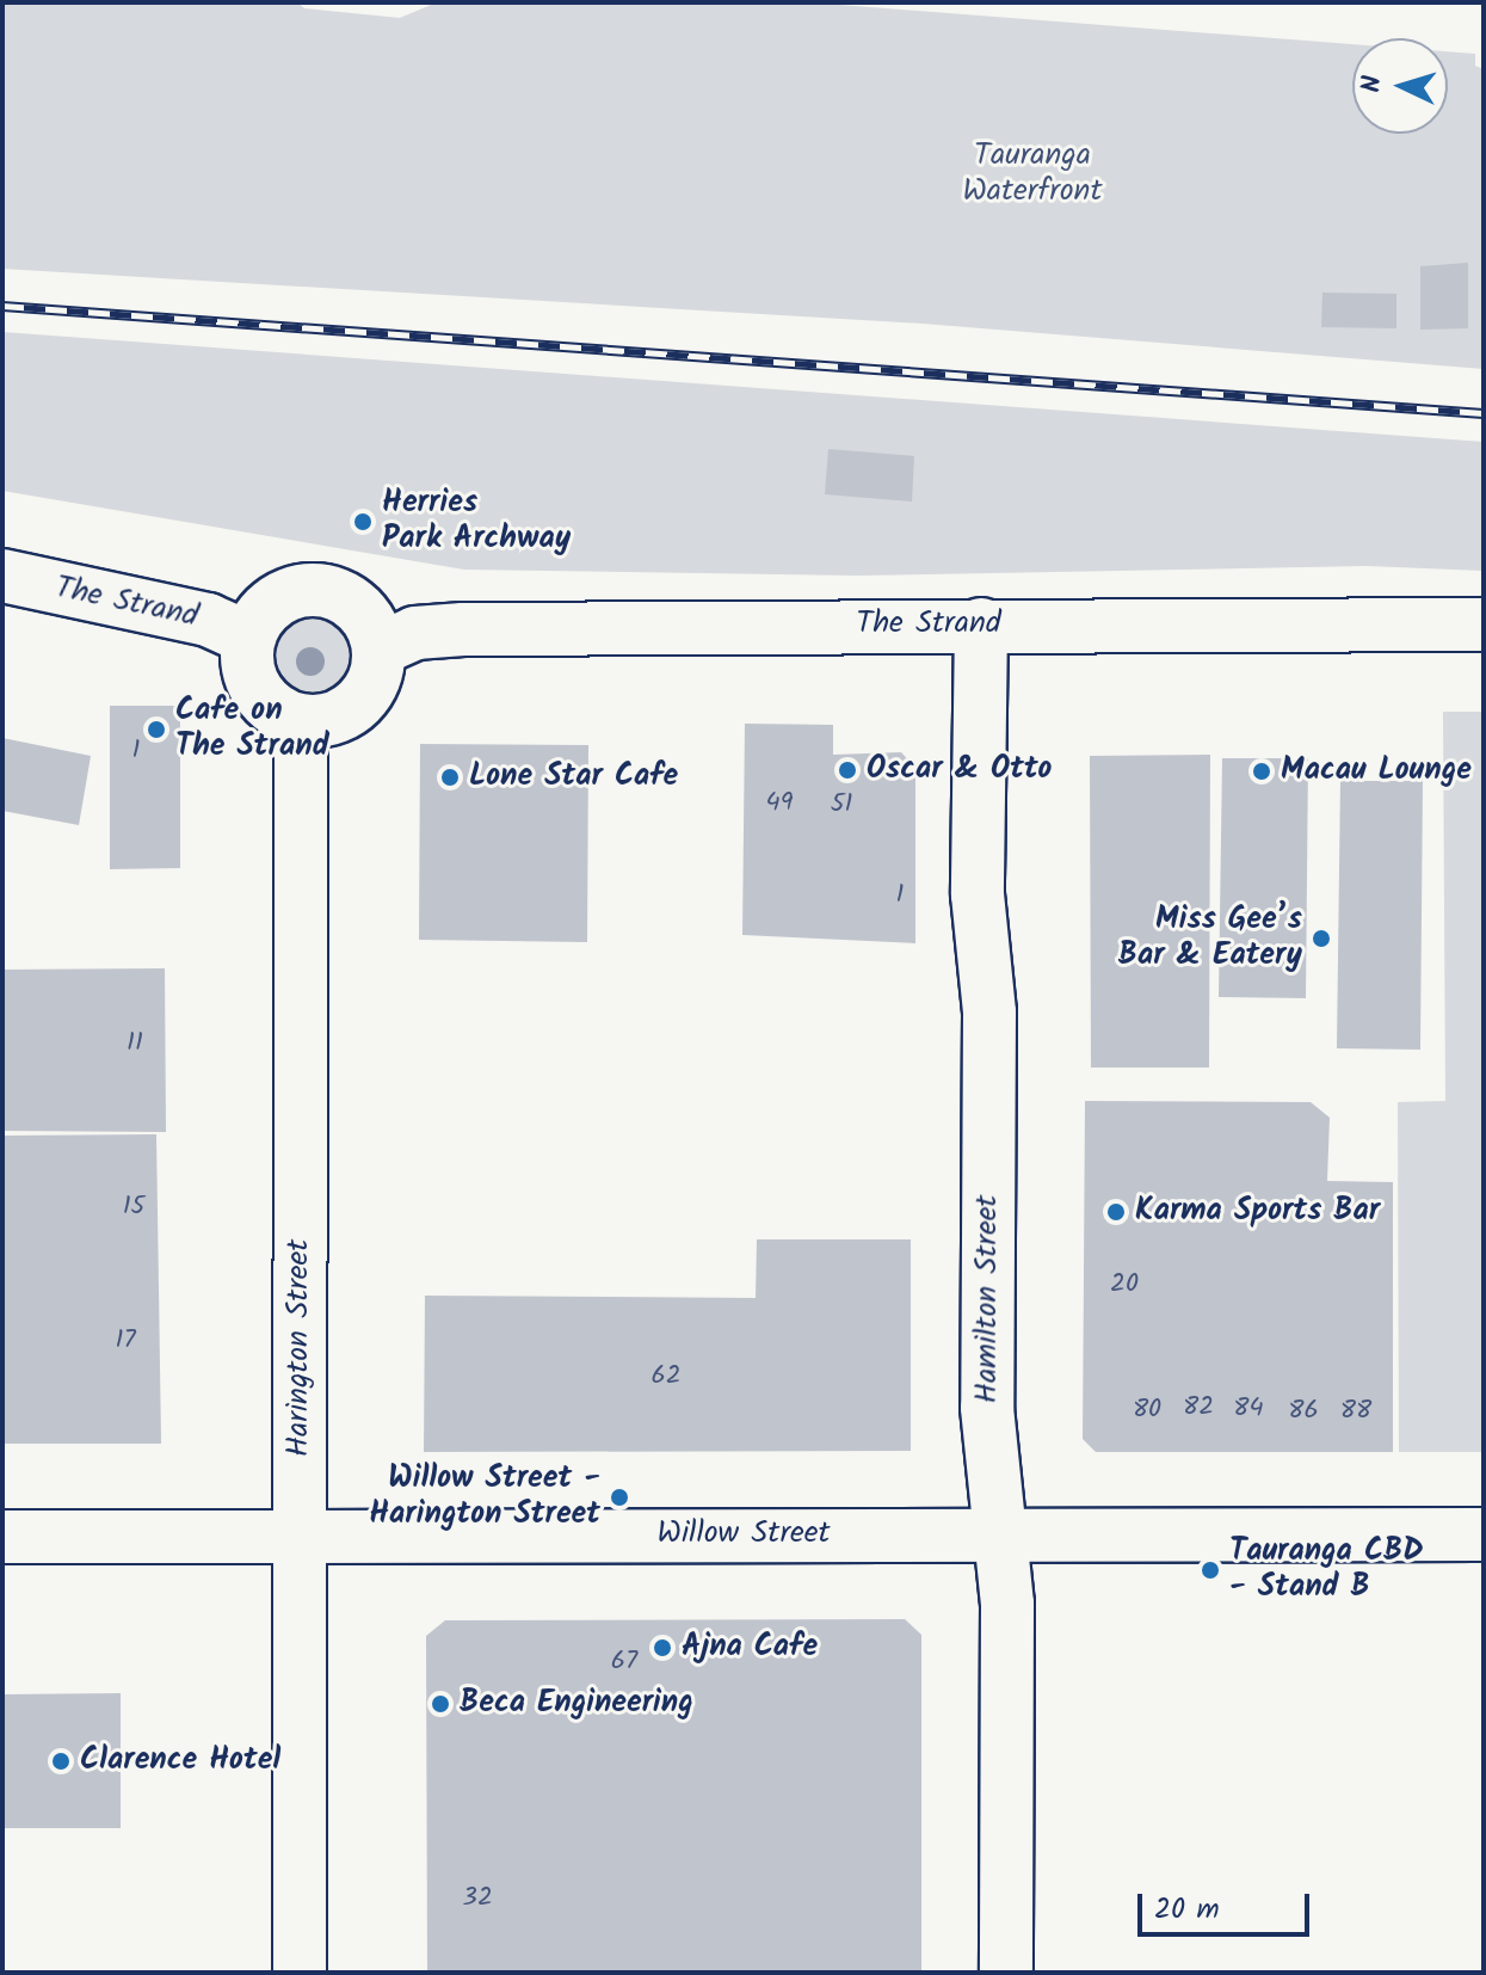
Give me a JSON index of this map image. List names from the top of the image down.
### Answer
{
  "streets": {
    "street": [
      "The Strand",
      "Hamilton Street",
      "Harington Street",
      "Willow Street"
    ]
  },
  "crossings": [
    ["The Strand", "Hamilton Street"],
    ["The Strand", "Harington Street"],
    ["Hamilton Street", "Willow Street"],
    ["Harington Street", "Willow Street"]
  ],
  "parks": ["Tauranga Waterfront"],
  "places": [
    "Herries Park Archway",
    "Cafe on The Strand",
    "Oscar & Otto",
    "Macau Lounge",
    "Lone Star Cafe",
    "Miss Gee’s Bar & Eatery",
    "Karma Sports Bar",
    "Willow Street - Harington Street",
    "Tauranga CBD - Stand B",
    "Ajna Cafe",
    "Beca Engineering",
    "Clarence Hotel"
  ],
  "house_numbers": [
    "1",
    "49",
    "51",
    "1",
    "11",
    "15",
    "20",
    "17",
    "62",
    "82",
    "84",
    "80",
    "86",
    "88",
    "67",
    "32"
  ],
  "scale_bar": "20 m",
  "north": "left"
}
